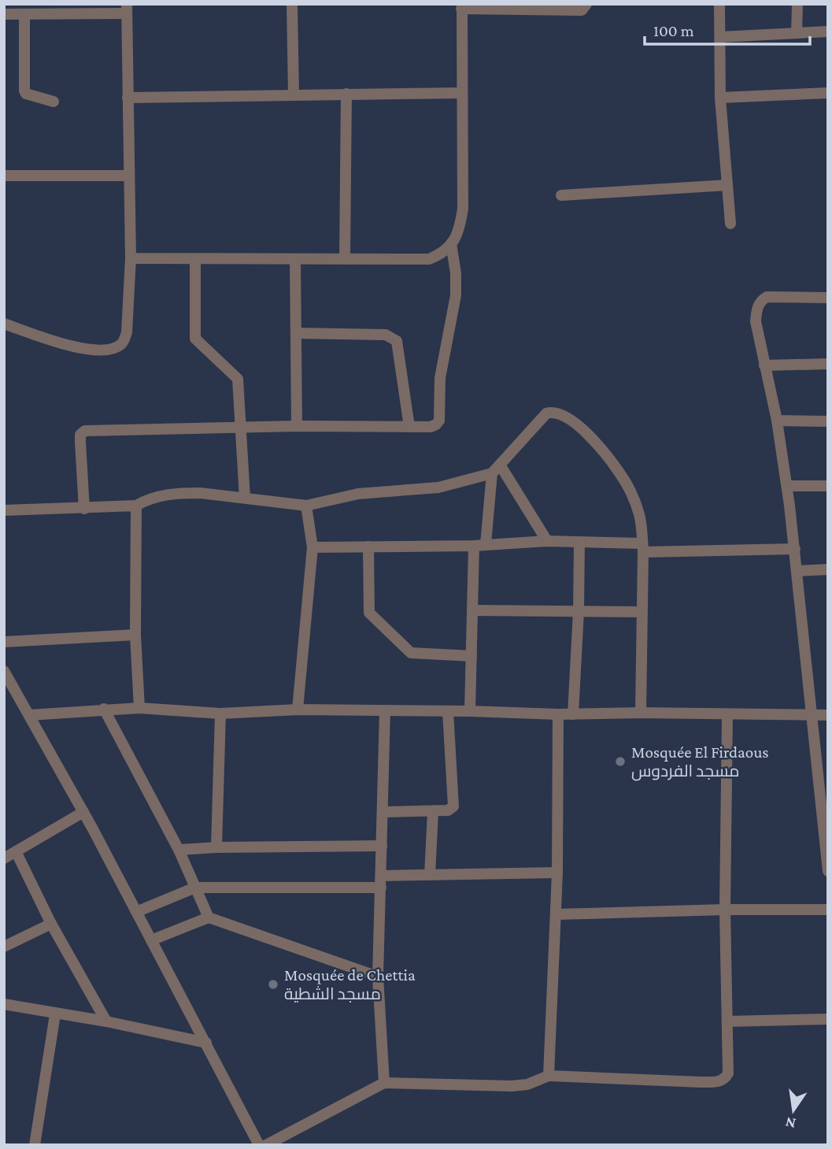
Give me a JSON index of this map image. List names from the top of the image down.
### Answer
{
  "places": ["Mosquée El Firdaous مسجد الفردوس", "Mosquée de Chettia مسجد الشطية"],
  "scale_bar": "100 m",
  "north": "bottom"
}
